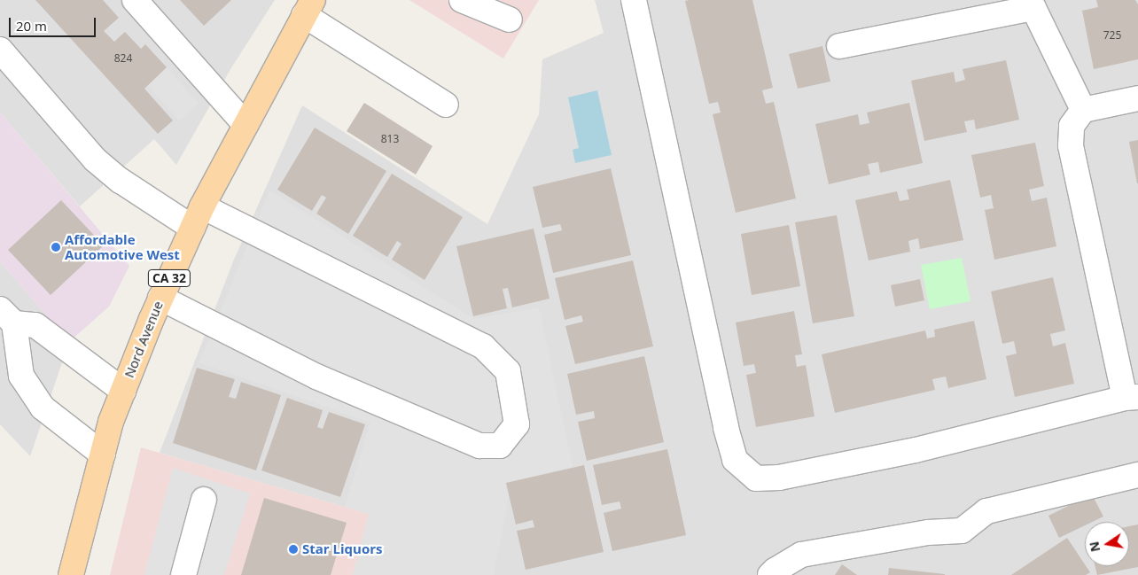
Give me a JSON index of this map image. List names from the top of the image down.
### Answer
{
  "streets": {
    "main road": ["CA 32", "Nord Avenue"]
  },
  "places": ["Affordable Automotive West", "Star Liquors"],
  "house_numbers": ["725", "824", "813"],
  "scale_bar": "20 m",
  "north": "left"
}
